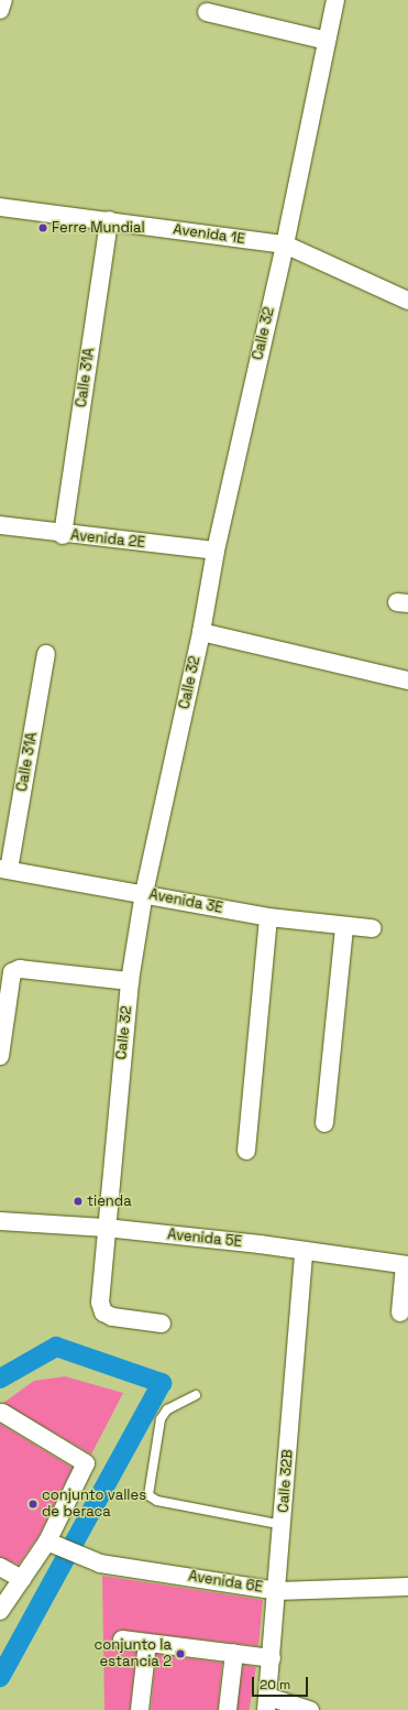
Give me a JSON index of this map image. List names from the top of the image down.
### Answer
{
  "streets": {
    "street": [
      "Avenida 1E",
      "Calle 32",
      "Calle 31A",
      "Avenida 2E",
      "Avenida 3E",
      "Avenida 5E",
      "Calle 32B",
      "Avenida 6E"
    ]
  },
  "crossings": [
    ["Avenida 1E", "Calle 32"],
    ["Avenida 1E", "Calle 31A"],
    ["Calle 32", "Avenida 2E"],
    ["Calle 32", "Avenida 3E"],
    ["Calle 32", "Avenida 5E"],
    ["Calle 31A", "Avenida 2E"],
    ["Calle 31A", "Avenida 3E"],
    ["Avenida 5E", "Calle 32B"],
    ["Calle 32B", "Avenida 6E"]
  ],
  "places": [
    "Ferre Mundial",
    "tienda",
    "conjunto valles de beraca",
    "conjunto la estancia 2"
  ],
  "scale_bar": "20 m"
}
